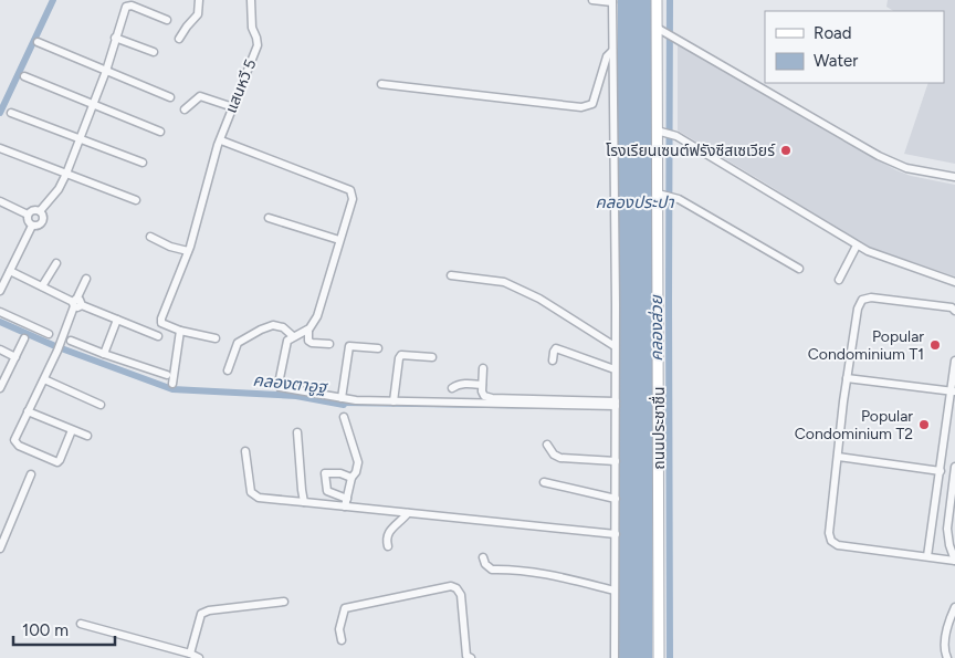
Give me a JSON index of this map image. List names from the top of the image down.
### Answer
{
  "streets": {
    "street": ["แสนหวี 5", "ถนนประชาชื่น"]
  },
  "water": ["คลองประปา", "คลองส่วย", "คลองตาอูฐ"],
  "places": ["โรงเรียนเซนต์ฟรังซีสเซเวียร์", "Popular Condominium T1", "Popular Condominium T2"],
  "legend": ["Road", "Water"],
  "scale_bar": "100 m"
}
